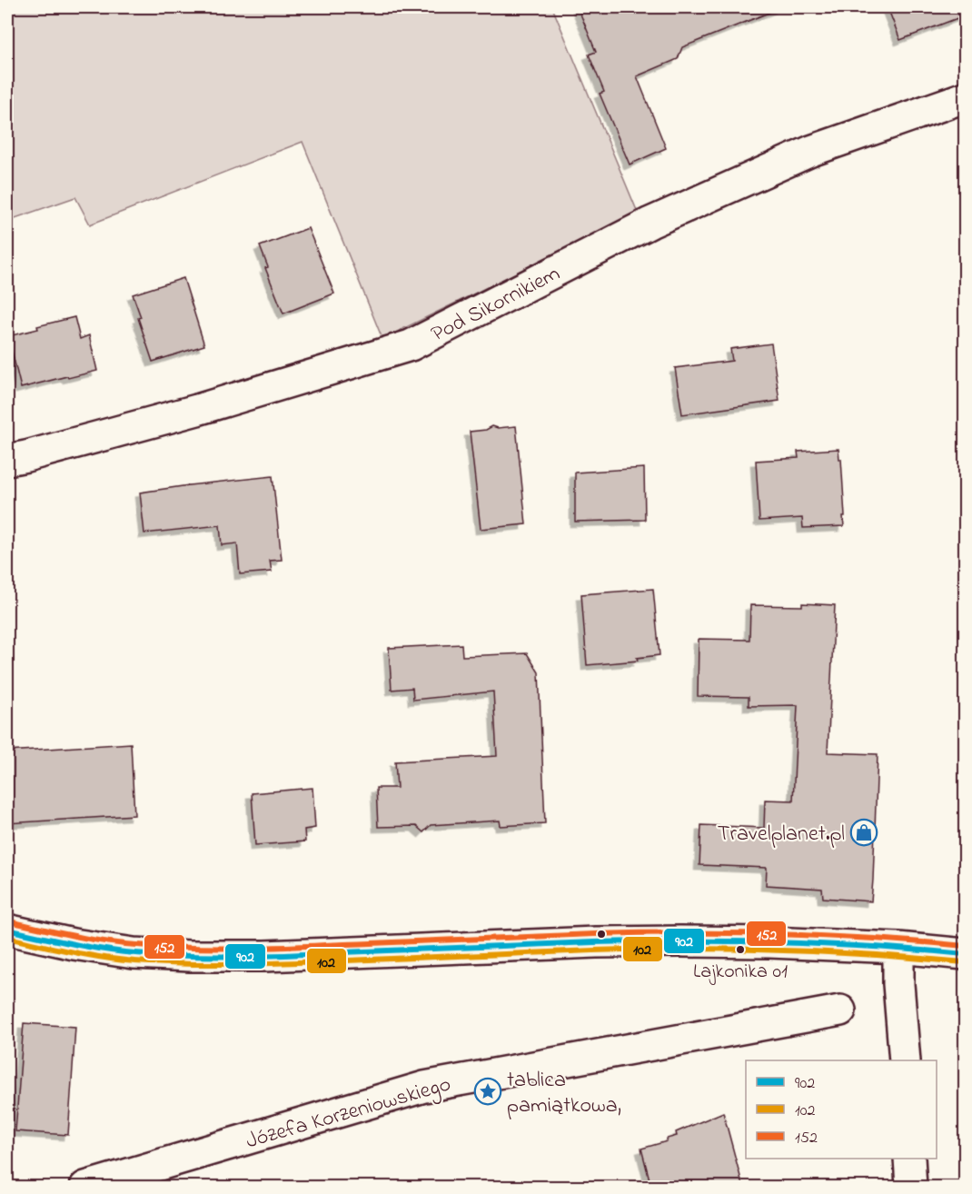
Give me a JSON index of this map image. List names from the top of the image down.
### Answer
{
  "streets": {
    "street": ["Pod Sikornikiem", "Józefa Korzeniowskiego"]
  },
  "places": {
    "shop": ["Travelplanet.pl"],
    "other": ["Lajkonika 01"],
    "place": ["tablica pamiątkowa,"]
  },
  "lines": ["transit line 152", "transit line 902", "transit line 102"],
  "legend": ["902", "102", "152"]
}
